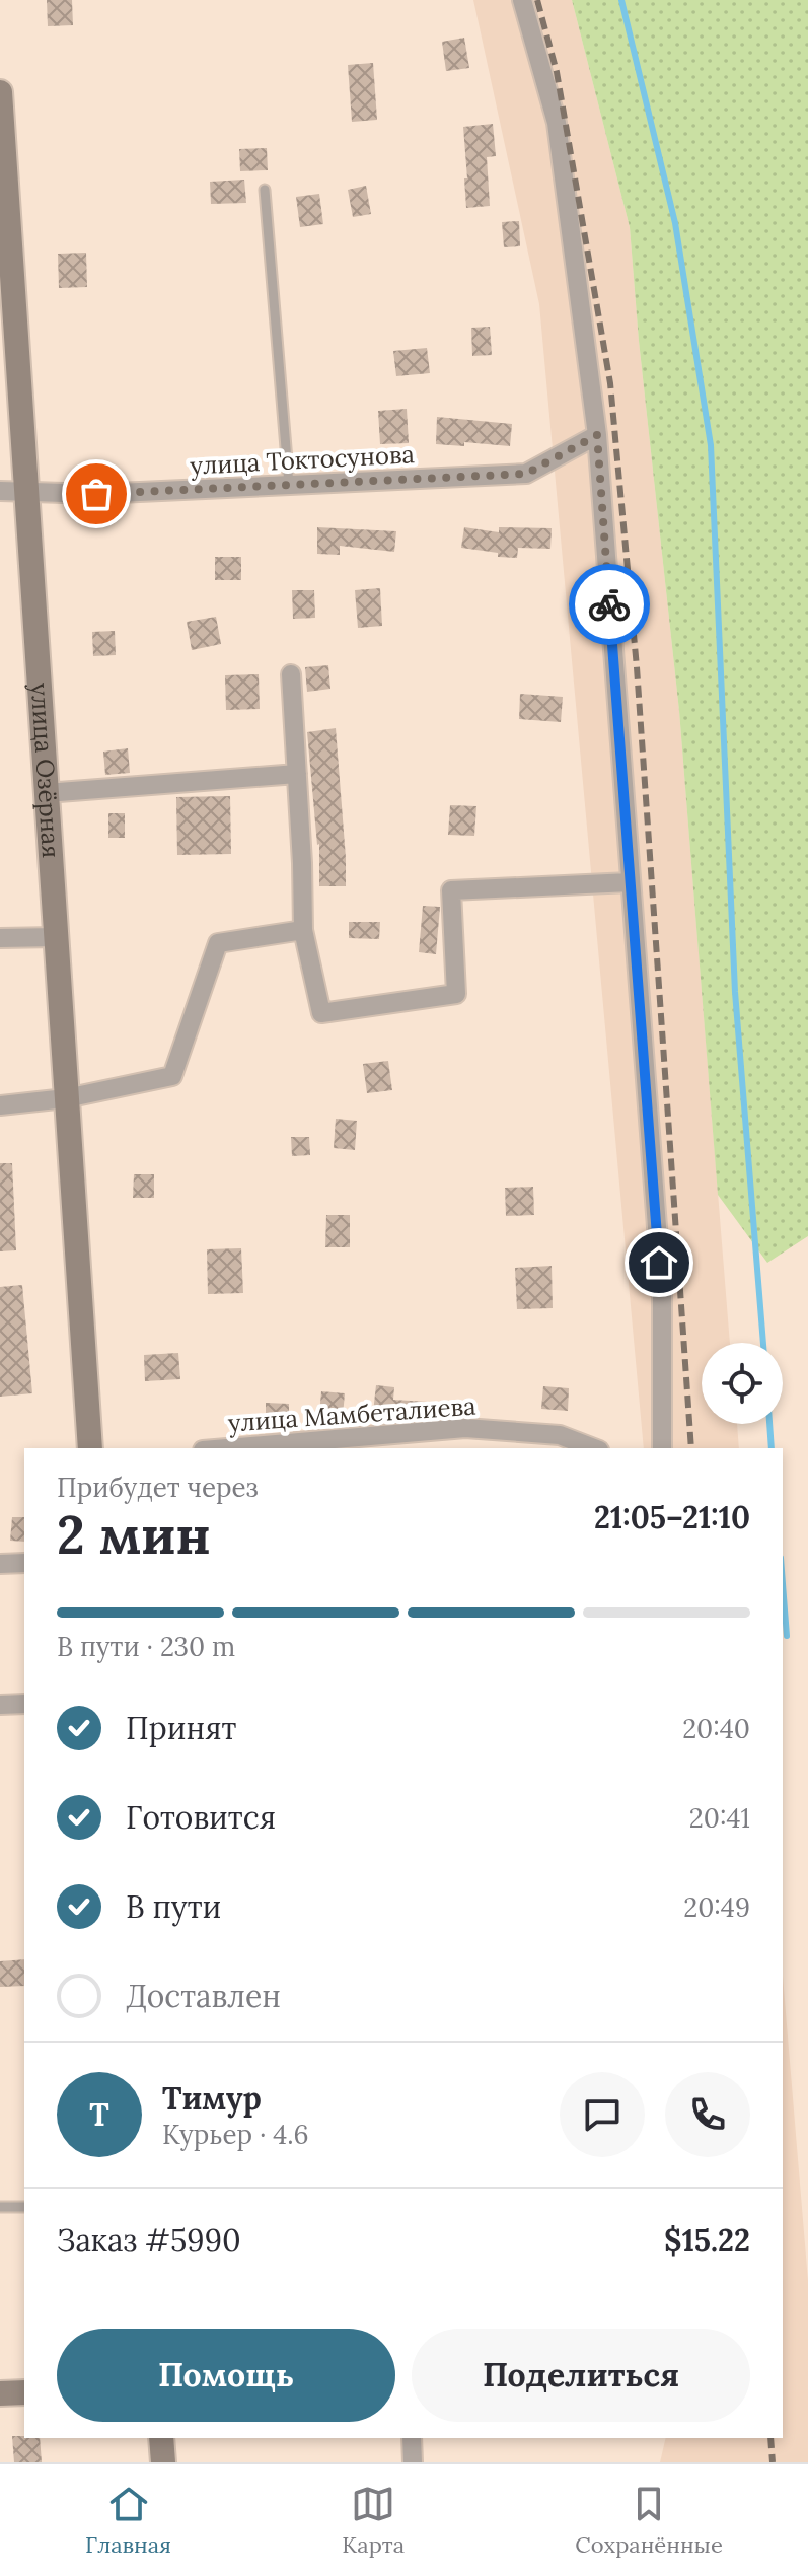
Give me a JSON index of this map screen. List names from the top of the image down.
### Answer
{
  "streets": {
    "street": ["улица Токтосунова", "улица Озёрная", "улица Мамбеталиева"]
  },
  "crossings": [
    ["улица Токтосунова", "улица Озёрная"]
  ],
  "page": {
    "heading": ["2 мин", "Прибудет через", "21:05–21:10"],
    "panel": [
      "Тимур",
      "Курьер · 4.6",
      "Заказ #5990",
      "$15.22"
    ],
    "bar": "В пути · 230 m",
    "list": [
      ["Принят", "20:40"],
      ["Готовится", "20:41"],
      ["В пути", "20:49"],
      "Доставлен"
    ],
    "round": "Т",
    "buttons": ["Помощь", "Поделиться"],
    "tabs": ["Главная", "Карта", "Сохранённые"]
  }
}
